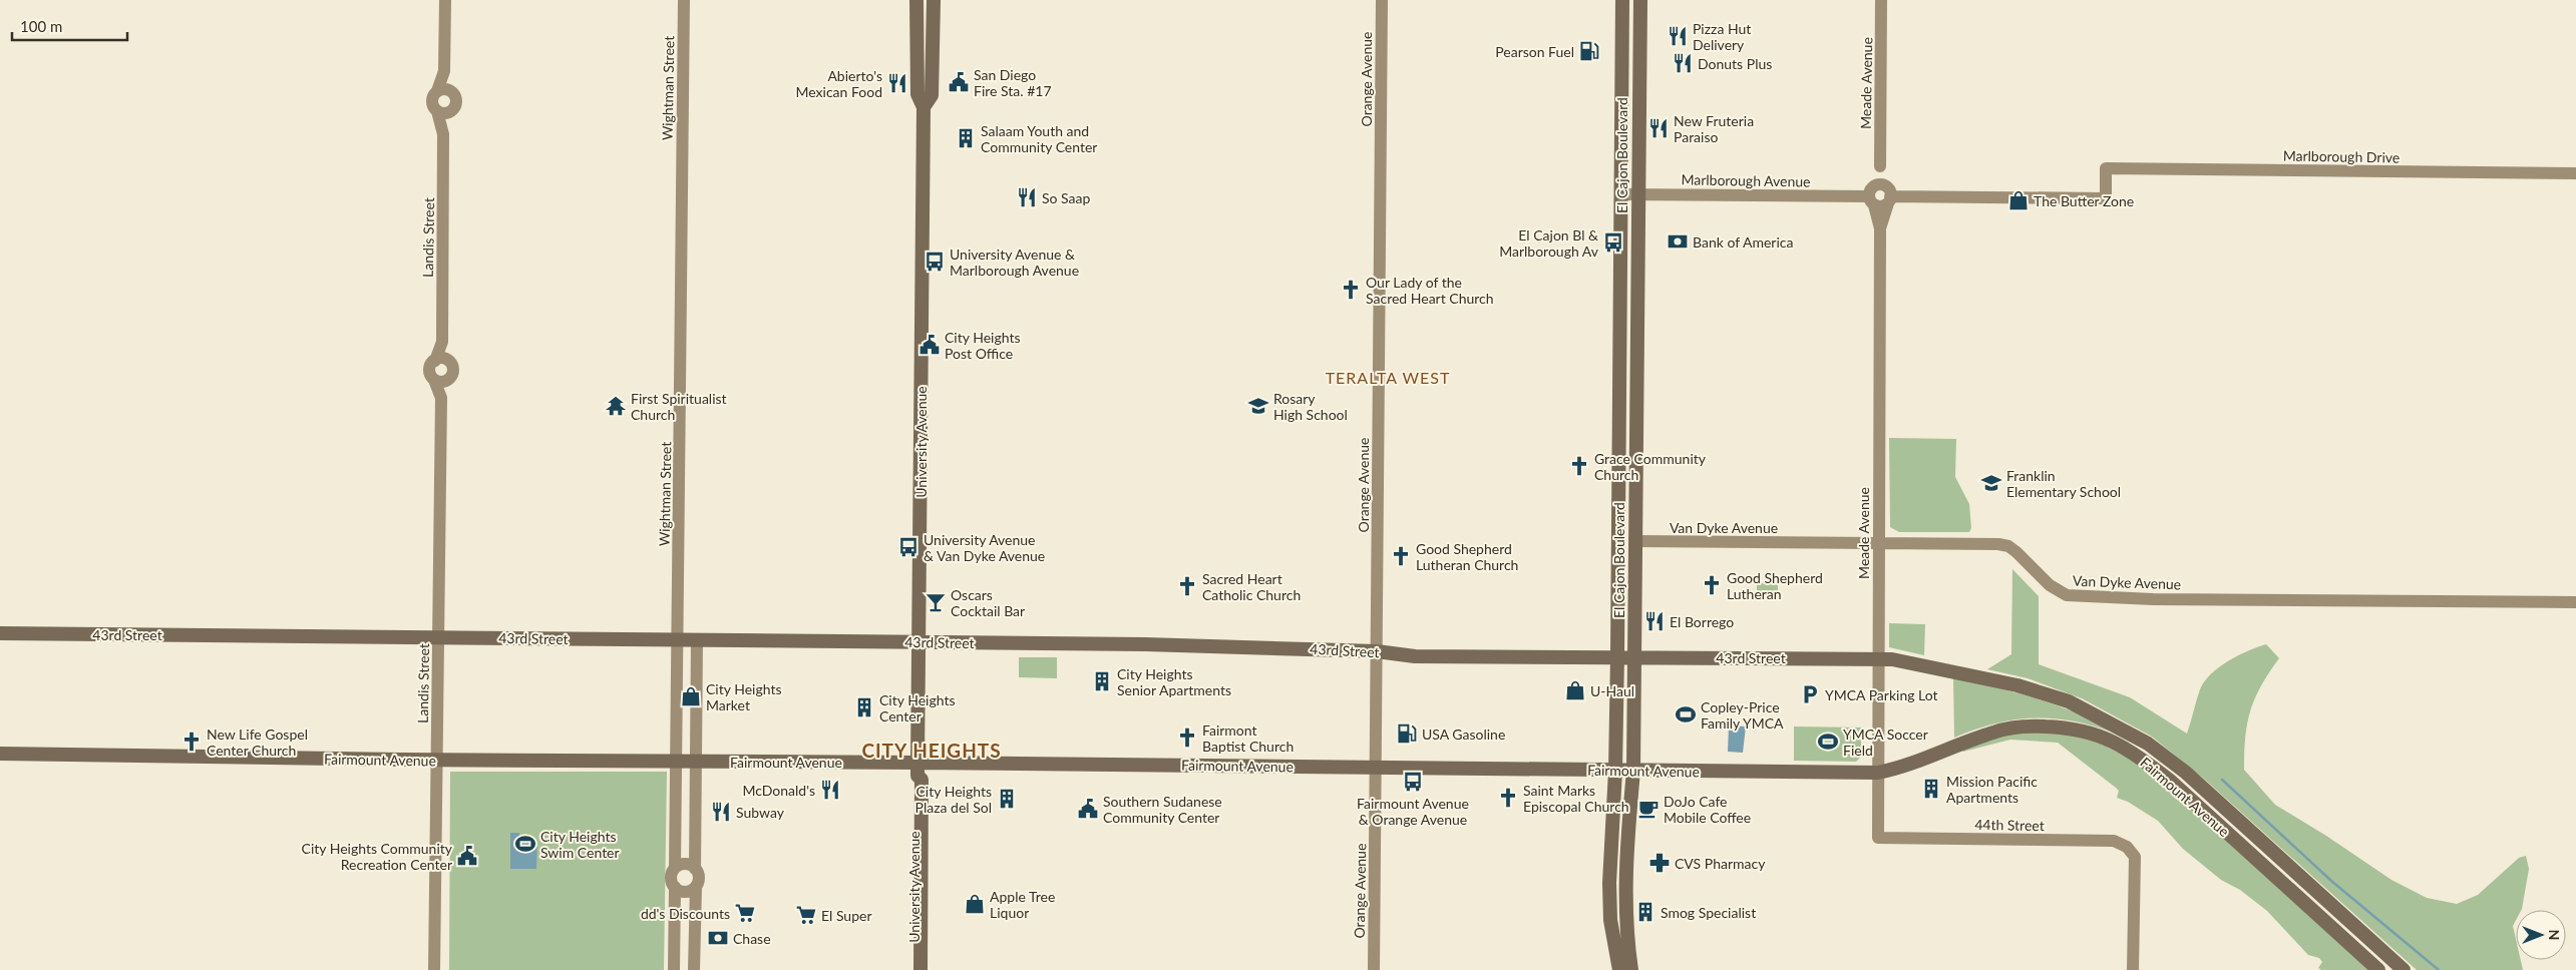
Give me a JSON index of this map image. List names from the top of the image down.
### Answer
{
  "streets": {
    "main road": [
      "El Cajon Boulevard",
      "University Avenue",
      "43rd Street",
      "Fairmount Avenue"
    ],
    "street": [
      "Orange Avenue",
      "Meade Avenue",
      "Wightman Street",
      "Marlborough Drive",
      "Marlborough Avenue",
      "Landis Street",
      "Van Dyke Avenue",
      "44th Street"
    ]
  },
  "crossings": [
    ["Orange Avenue", "43rd Street"],
    ["Orange Avenue", "Fairmount Avenue"],
    ["Meade Avenue", "Marlborough Drive"],
    ["Meade Avenue", "Marlborough Avenue"],
    ["Meade Avenue", "Van Dyke Avenue"],
    ["Meade Avenue", "43rd Street"],
    ["Meade Avenue", "Fairmount Avenue"],
    ["Meade Avenue", "44th Street"],
    ["Wightman Street", "43rd Street"],
    ["Wightman Street", "Fairmount Avenue"],
    ["El Cajon Boulevard", "Marlborough Avenue"],
    ["El Cajon Boulevard", "Van Dyke Avenue"],
    ["El Cajon Boulevard", "43rd Street"],
    ["El Cajon Boulevard", "Fairmount Avenue"],
    ["Landis Street", "43rd Street"],
    ["Landis Street", "Fairmount Avenue"],
    ["University Avenue", "43rd Street"],
    ["University Avenue", "Fairmount Avenue"],
    ["43rd Street", "Fairmount Avenue"]
  ],
  "districts": ["TERALTA WEST", "CITY HEIGHTS"],
  "places": {
    "restaurant": [
      "Pizza Hut Delivery",
      "Donuts Plus",
      "Abierto's Mexican Food",
      "New Fruteria Paraiso",
      "So Saap",
      "El Borrego",
      "McDonald's",
      "Subway"
    ],
    "fuel station": ["Pearson Fuel", "USA Gasoline"],
    "public building": [
      "San Diego Fire Sta. #17",
      "City Heights Post Office",
      "Southern Sudanese Community Center",
      "City Heights Community Recreation Center"
    ],
    "building": [
      "Salaam Youth and Community Center",
      "City Heights Senior Apartments",
      "City Heights Center",
      "Mission Pacific Apartments",
      "City Heights Plaza del Sol",
      "Smog Specialist"
    ],
    "shop": [
      "The Butter Zone",
      "U-Haul",
      "City Heights Market",
      "Apple Tree Liquor"
    ],
    "bank": ["Bank of America", "Chase"],
    "bus stop": [
      "El Cajon Bl & Marlborough Av",
      "University Avenue & Marlborough Avenue",
      "University Avenue & Van Dyke Avenue",
      "Fairmount Avenue & Orange Avenue"
    ],
    "church": [
      "Our Lady of the Sacred Heart Church",
      "Grace Community Church",
      "Good Shepherd Lutheran Church",
      "Good Shepherd Lutheran",
      "Sacred Heart Catholic Church",
      "Fairmont Baptist Church",
      "New Life Gospel Center Church",
      "Saint Marks Episcopal Church"
    ],
    "temple": ["First Spiritualist Church"],
    "school or university": ["Rosary High School", "Franklin Elementary School"],
    "bar": ["Oscars Cocktail Bar"],
    "parking": ["YMCA Parking Lot"],
    "sports": ["Copley-Price Family YMCA", "YMCA Soccer Field", "City Heights Swim Center"],
    "cafe": ["DoJo Cafe Mobile Coffee"],
    "pharmacy": ["CVS Pharmacy"],
    "supermarket": ["dd's Discounts", "El Super"]
  },
  "scale_bar": "100 m",
  "north": "right"
}
